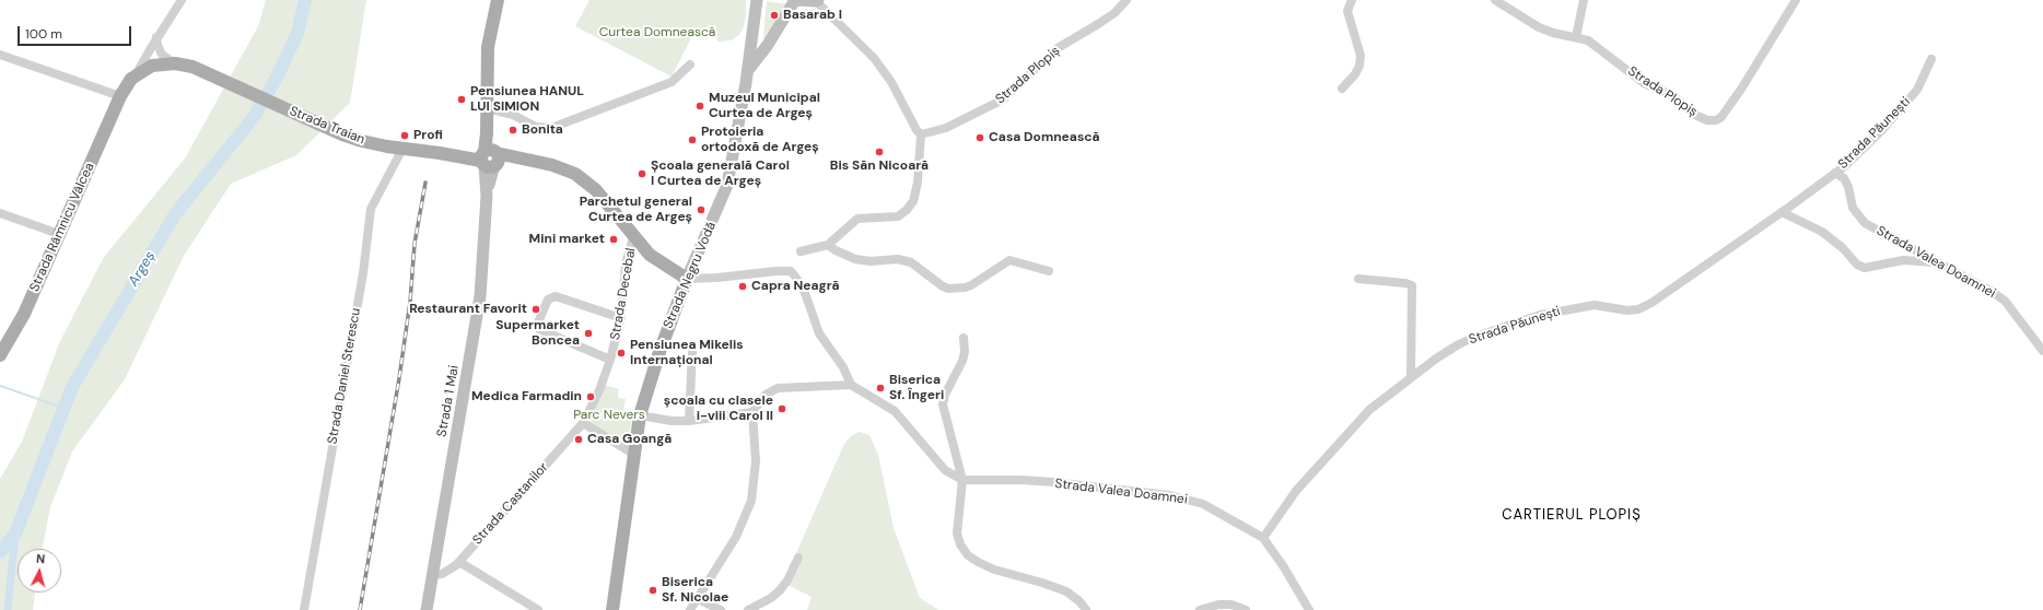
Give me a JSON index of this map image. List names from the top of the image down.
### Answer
{
  "streets": {
    "main road": [
      "Strada Traian",
      "Strada Râmnicu Vâlcea",
      "Strada Negru Vodă",
      "Strada 1 Mai"
    ],
    "street": [
      "Strada Plopiș",
      "Strada Păunești",
      "Strada Valea Doamnei",
      "Strada Decebal",
      "Strada Daniel Sterescu",
      "Strada Castanilor"
    ]
  },
  "crossings": [
    ["Strada Traian", "Strada Negru Vodă"],
    ["Strada Traian", "Strada Decebal"],
    ["Strada Traian", "Strada Daniel Sterescu"],
    ["Strada Traian", "Strada 1 Mai"],
    ["Strada Păunești", "Strada Valea Doamnei"],
    ["Strada Decebal", "Strada Castanilor"],
    ["Strada 1 Mai", "Strada Castanilor"]
  ],
  "districts": ["CARTIERUL PLOPIȘ"],
  "water": ["Argeș"],
  "parks": ["Curtea Domnească", "Parc Nevers"],
  "places": [
    "Basarab I",
    "Pensiunea HANUL LUI SIMION",
    "Muzeul Municipal Curtea de Argeș",
    "Bonita",
    "Profi",
    "Casa Domnească",
    "Protoieria ortodoxă de Argeș",
    "Bis Săn Nicoară",
    "Școala generală Carol I Curtea de Argeș",
    "Parchetul general Curtea de Argeș",
    "Mini market",
    "Capra Neagră",
    "Restaurant Favorit",
    "Supermarket Boncea",
    "Pensiunea Mikelis Internațional",
    "Biserica Sf. Îngeri",
    "Medica Farmadin",
    "școala cu clasele i-viii Carol II",
    "Casa Goangă",
    "Biserica Sf. Nicolae"
  ],
  "scale_bar": "100 m",
  "north": "top"
}
